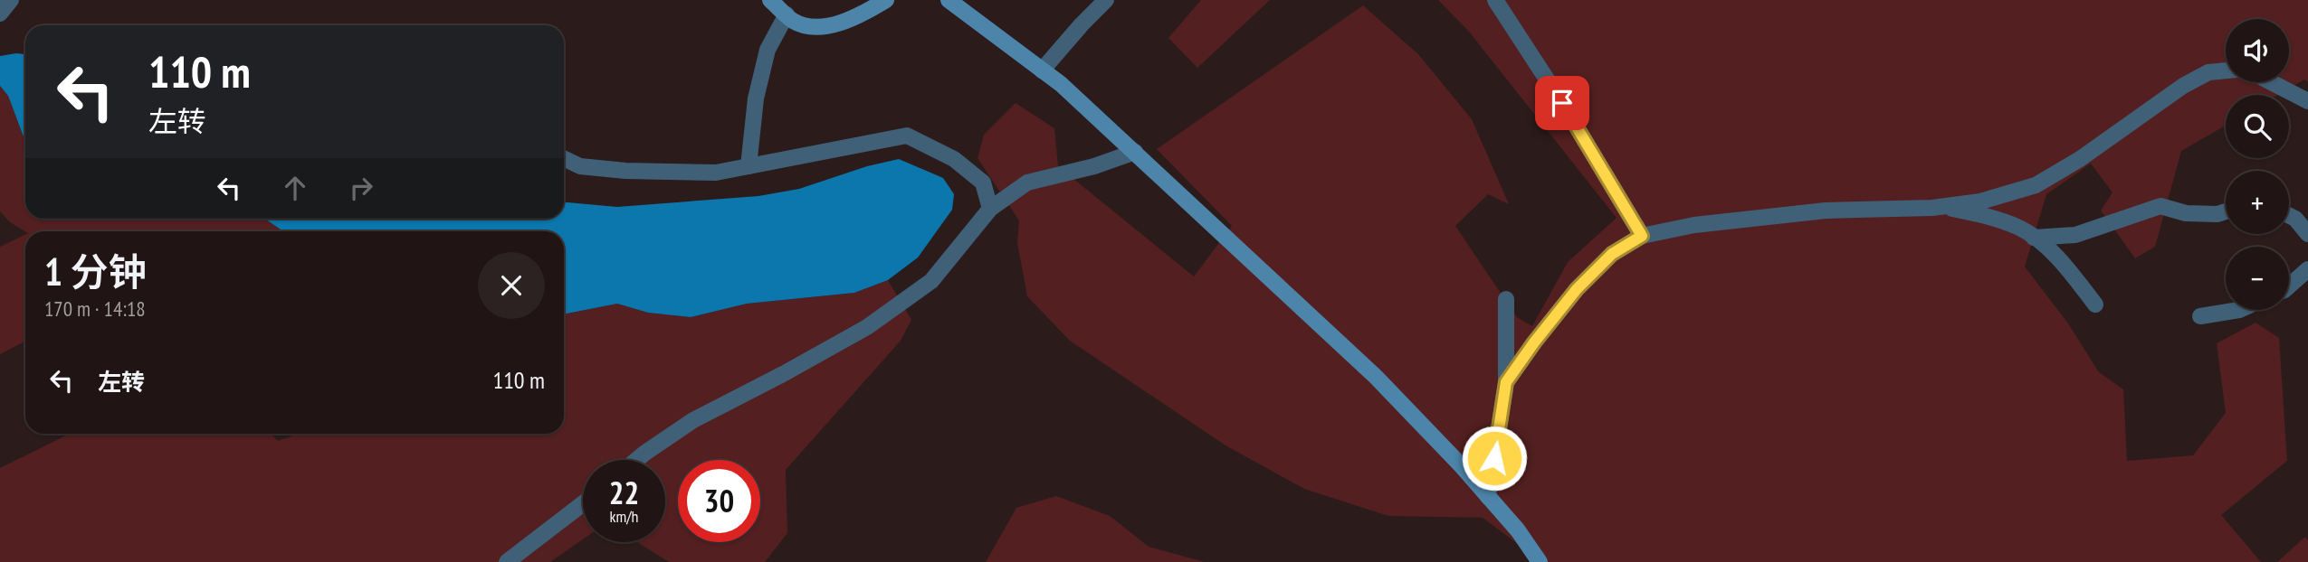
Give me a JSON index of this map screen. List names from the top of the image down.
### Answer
{
  "page": {
    "map_buttons": ["+", "−"],
    "turn": ["110 m", "左转"],
    "heading": ["1 分钟", "170 m · 14:18"],
    "list": [
      {
        "name": "左转",
        "value": "110 m"
      }
    ],
    "speed": "22 km/h",
    "limit": "30"
  }
}
